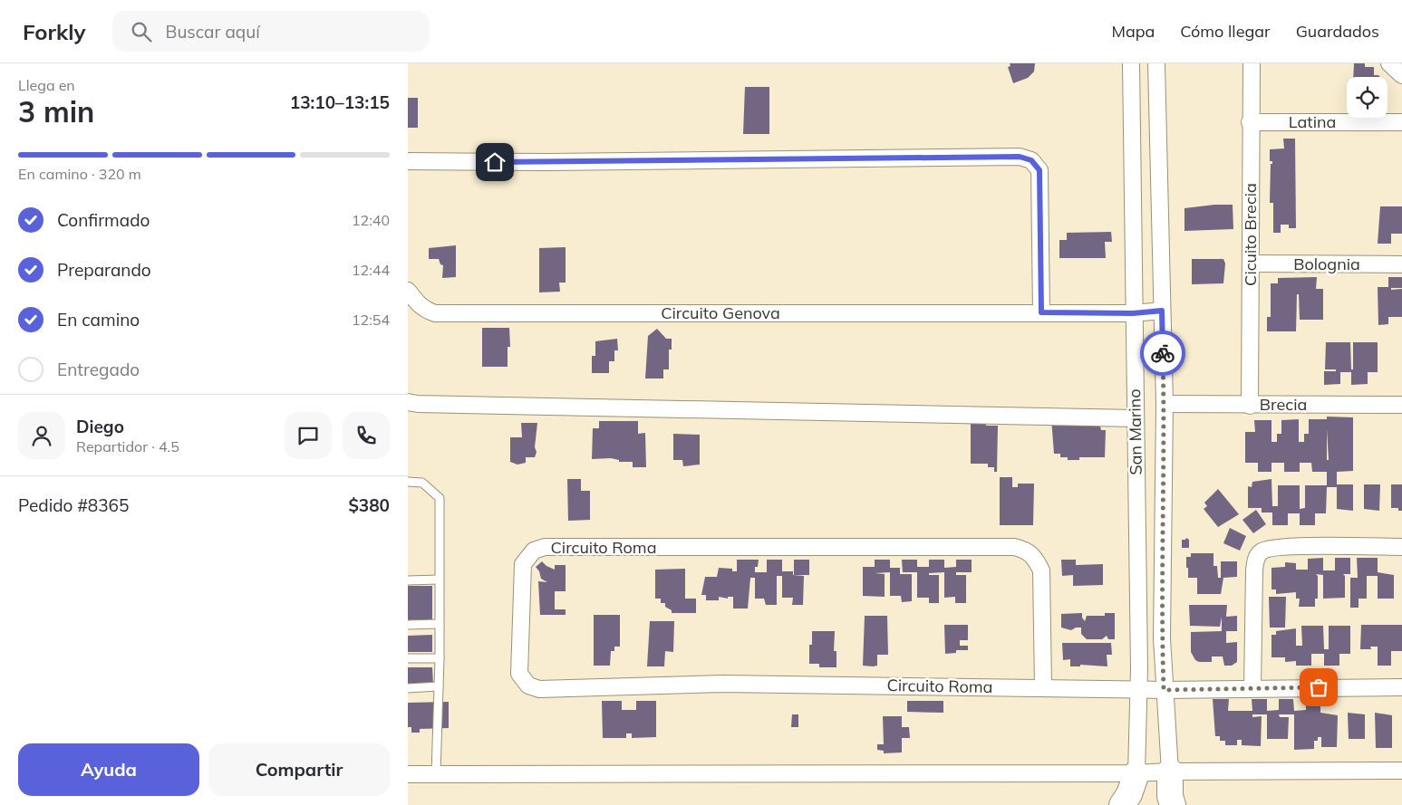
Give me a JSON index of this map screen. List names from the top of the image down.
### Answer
{
  "streets": {
    "street": [
      "Latina",
      "Cicuito Brecia",
      "Bolognia",
      "Circuito Genova",
      "Brecia",
      "San Marino",
      "Circuito Roma"
    ]
  },
  "crossings": [
    ["Latina", "Cicuito Brecia"],
    ["Cicuito Brecia", "Bolognia"],
    ["Cicuito Brecia", "Brecia"],
    ["Circuito Genova", "San Marino"],
    ["Brecia", "San Marino"],
    ["San Marino", "Circuito Roma"]
  ],
  "page": {
    "header": "Forkly",
    "search": "Buscar aquí",
    "nav": ["Mapa", "Cómo llegar", "Guardados"],
    "heading": ["3 min", "Llega en", "13:10–13:15"],
    "panel": [
      "Diego",
      "Repartidor · 4.5",
      "Pedido #8365",
      "$380"
    ],
    "bar": "En camino · 320 m",
    "list": [
      ["Confirmado", "12:40"],
      ["Preparando", "12:44"],
      ["En camino", "12:54"],
      "Entregado"
    ],
    "buttons": ["Ayuda", "Compartir"]
  }
}
